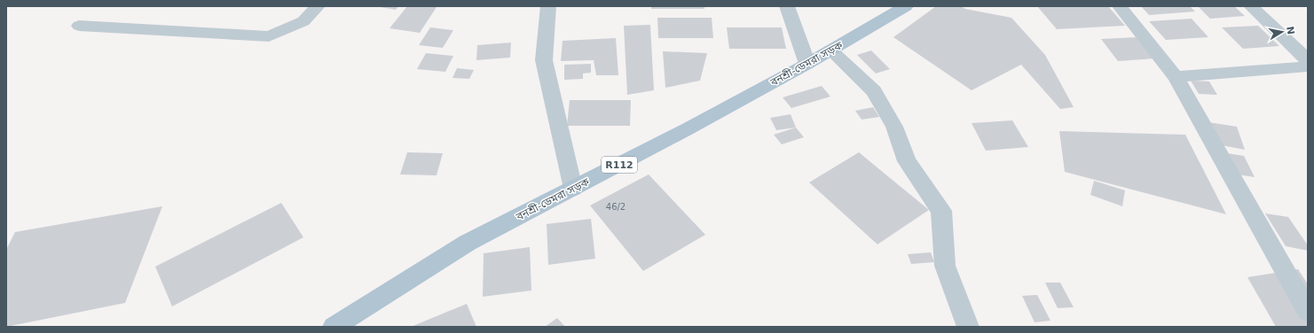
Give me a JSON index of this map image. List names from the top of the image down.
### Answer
{
  "streets": {
    "main road": ["বনশ্রী-ডেমরা সড়ক", "R112"]
  },
  "house_numbers": ["46/2"],
  "north": "right"
}
